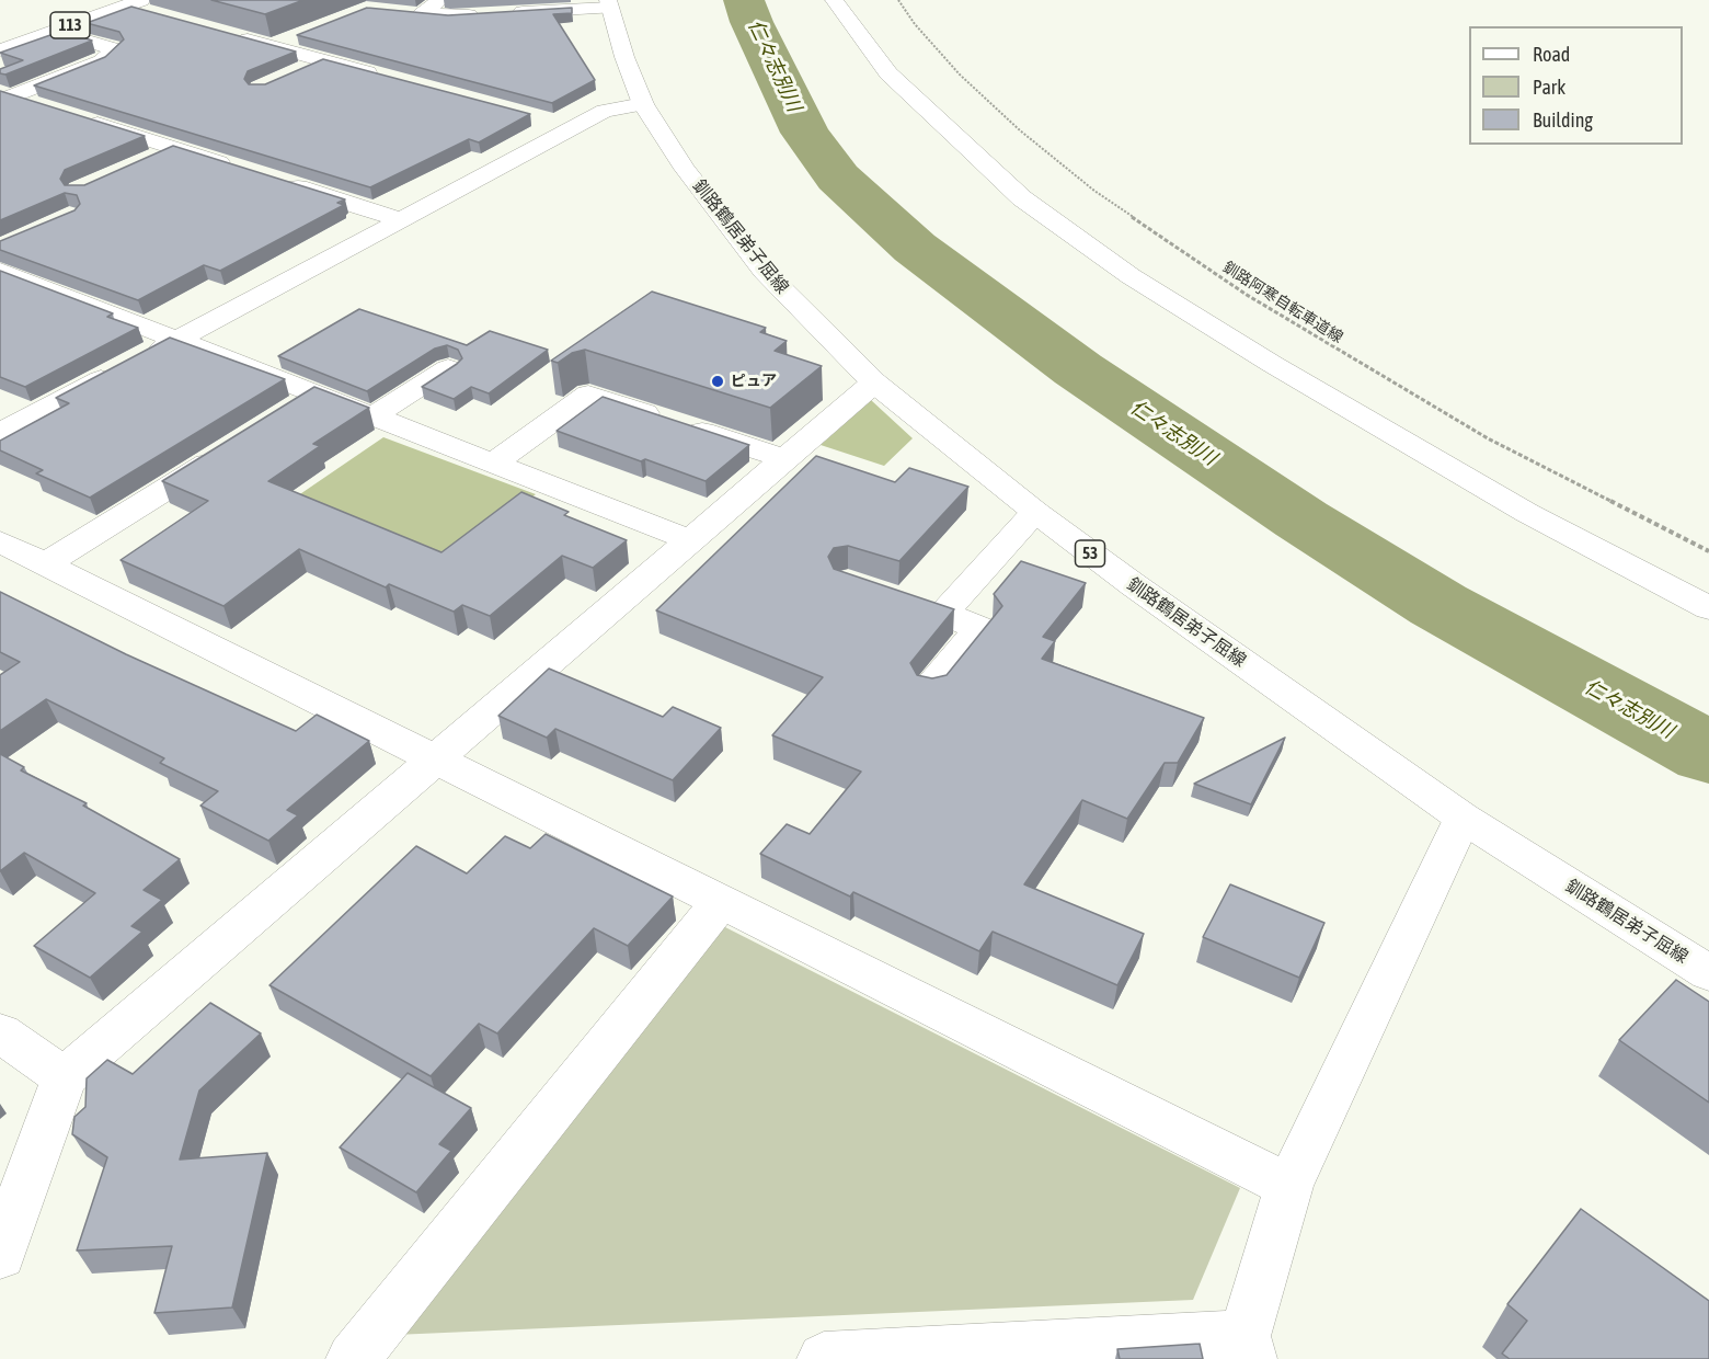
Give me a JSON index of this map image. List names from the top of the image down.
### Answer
{
  "streets": {
    "street": ["113", "釧路鶴居弟子屈線", "53"],
    "path": ["釧路阿寒自転車道線"]
  },
  "water": ["仁々志別川"],
  "places": ["ピュア"],
  "legend": ["Road", "Park", "Building"]
}
